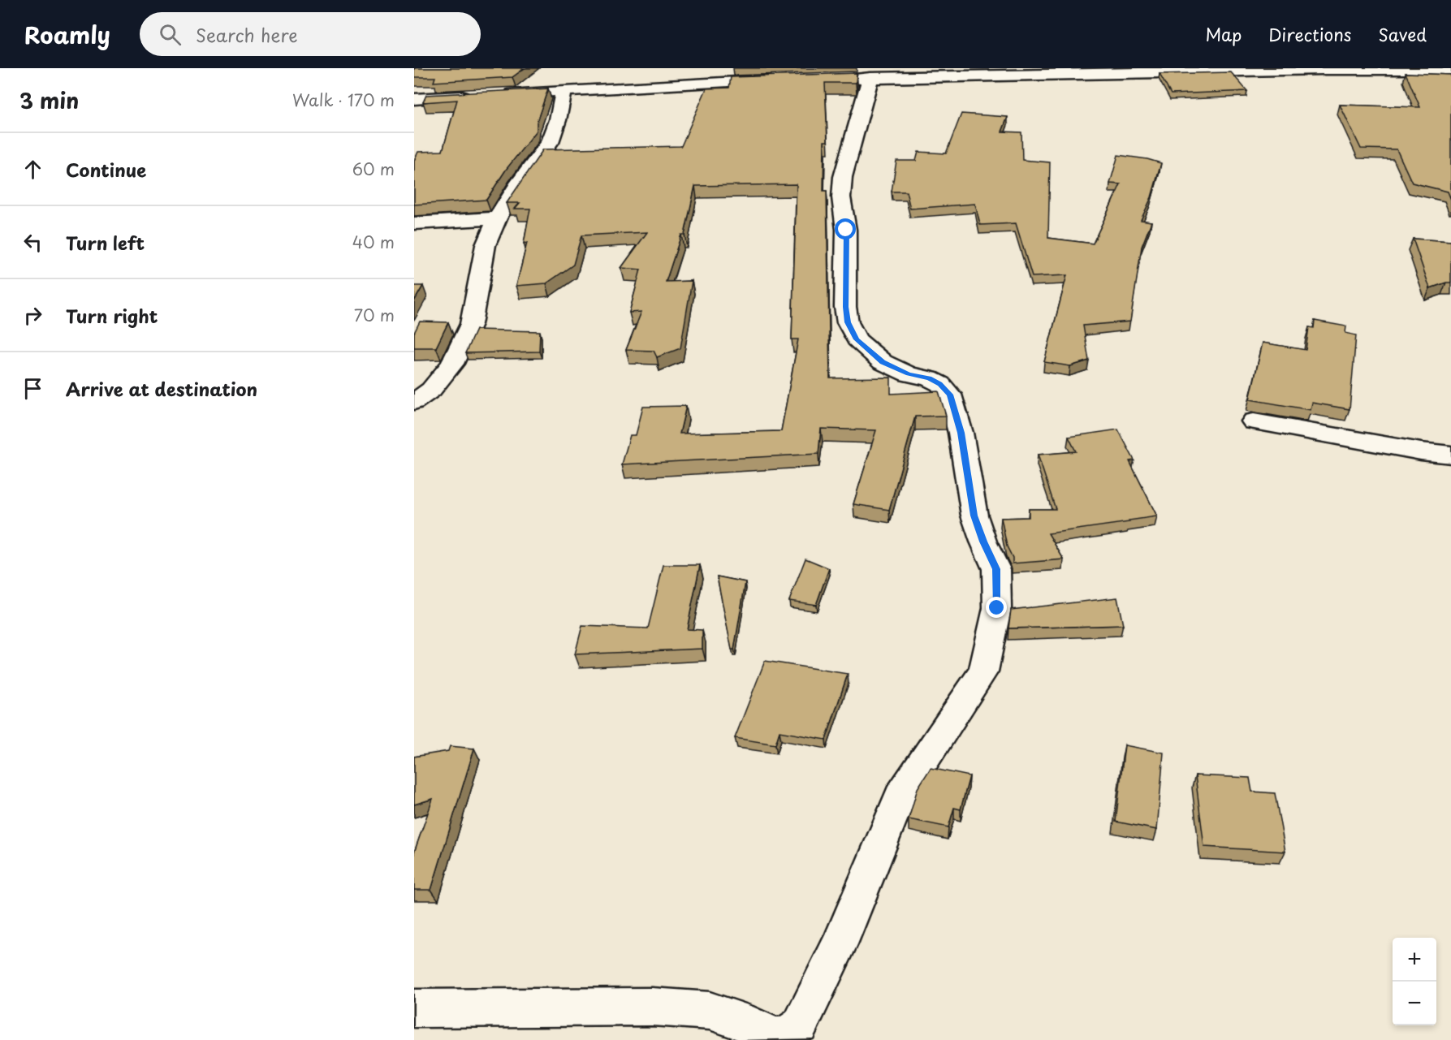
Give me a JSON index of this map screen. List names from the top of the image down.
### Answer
{
  "page": {
    "header": "Roamly",
    "search": "Search here",
    "nav": ["Map", "Directions", "Saved"],
    "heading": ["3 min", "Walk · 170 m"],
    "list": [
      ["Continue", "60 m"],
      ["Turn left", "40 m"],
      ["Turn right", "70 m"],
      "Arrive at destination"
    ],
    "map_buttons": ["+", "−"]
  }
}
